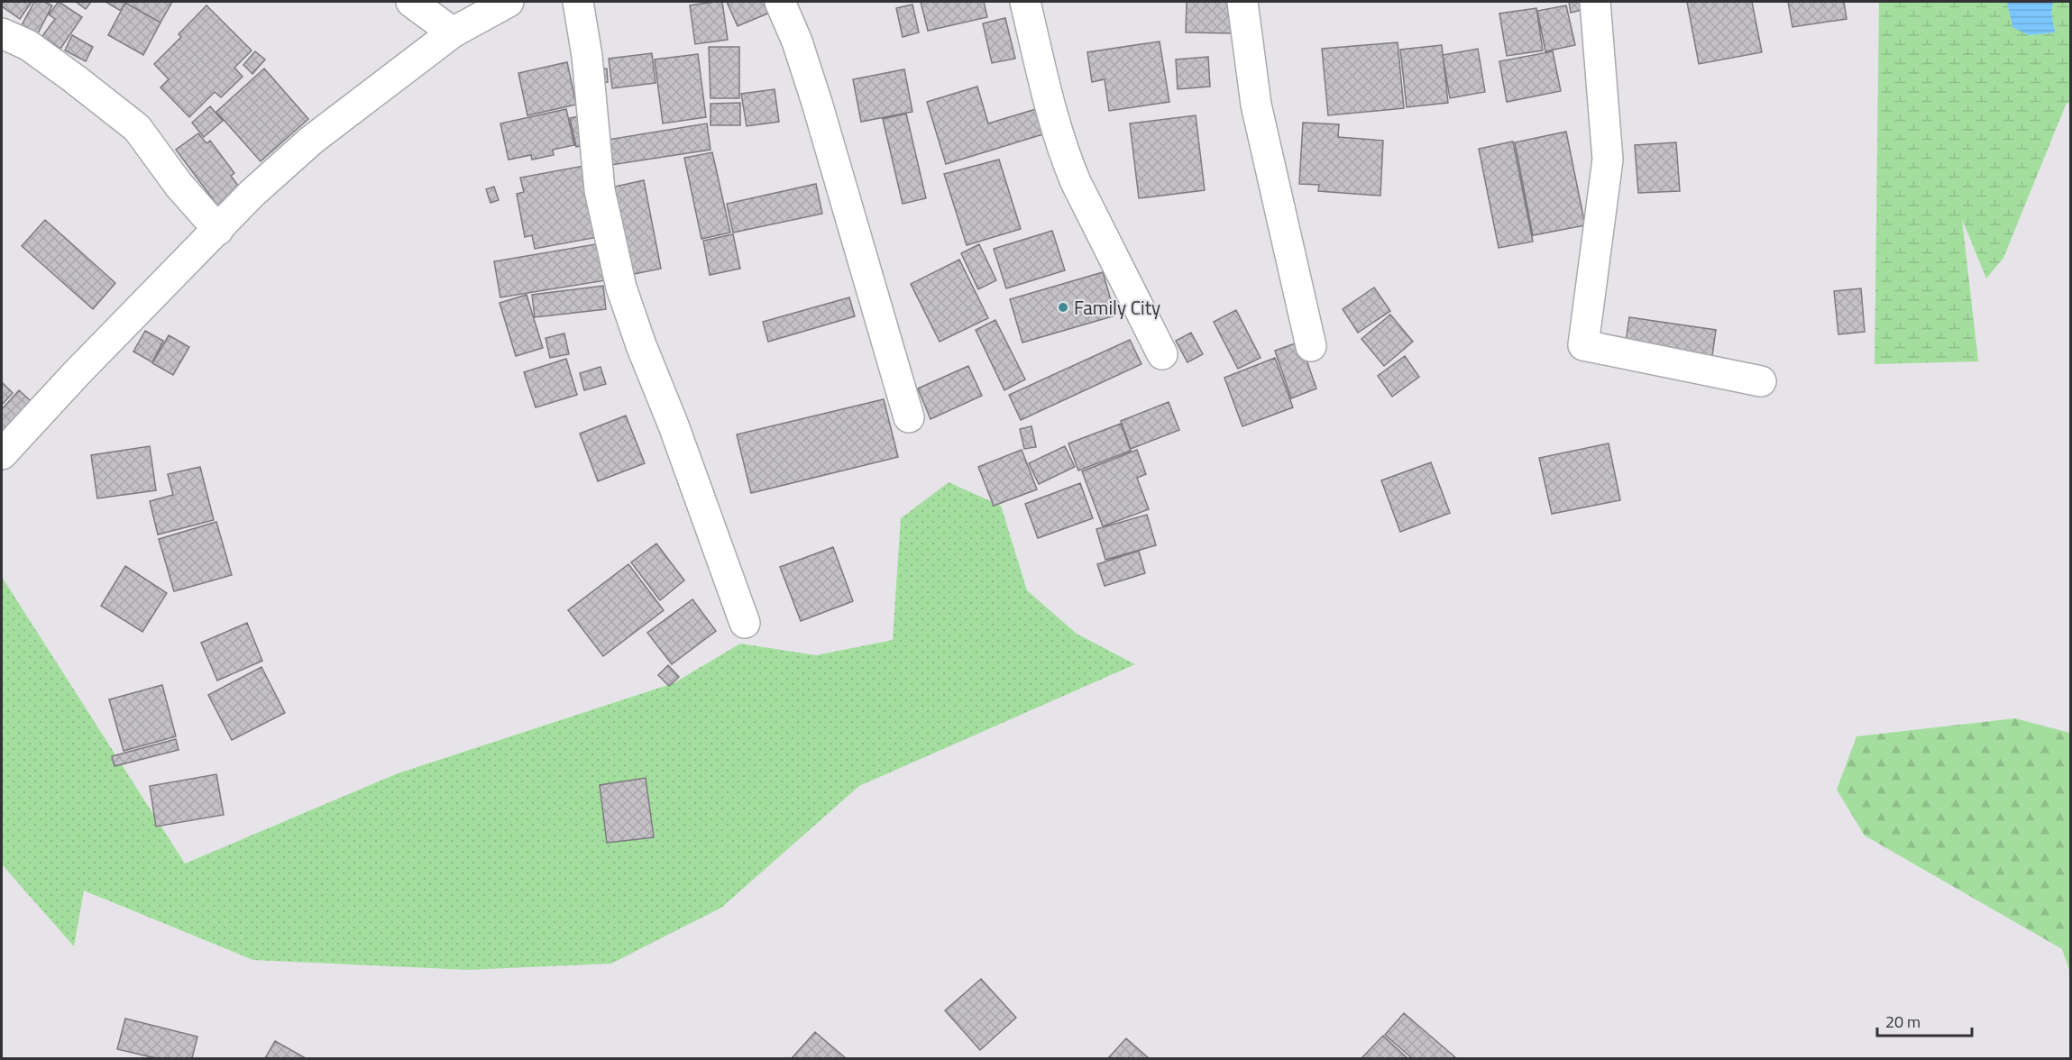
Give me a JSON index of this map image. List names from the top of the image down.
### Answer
{
  "places": ["Family City"],
  "scale_bar": "20 m"
}
